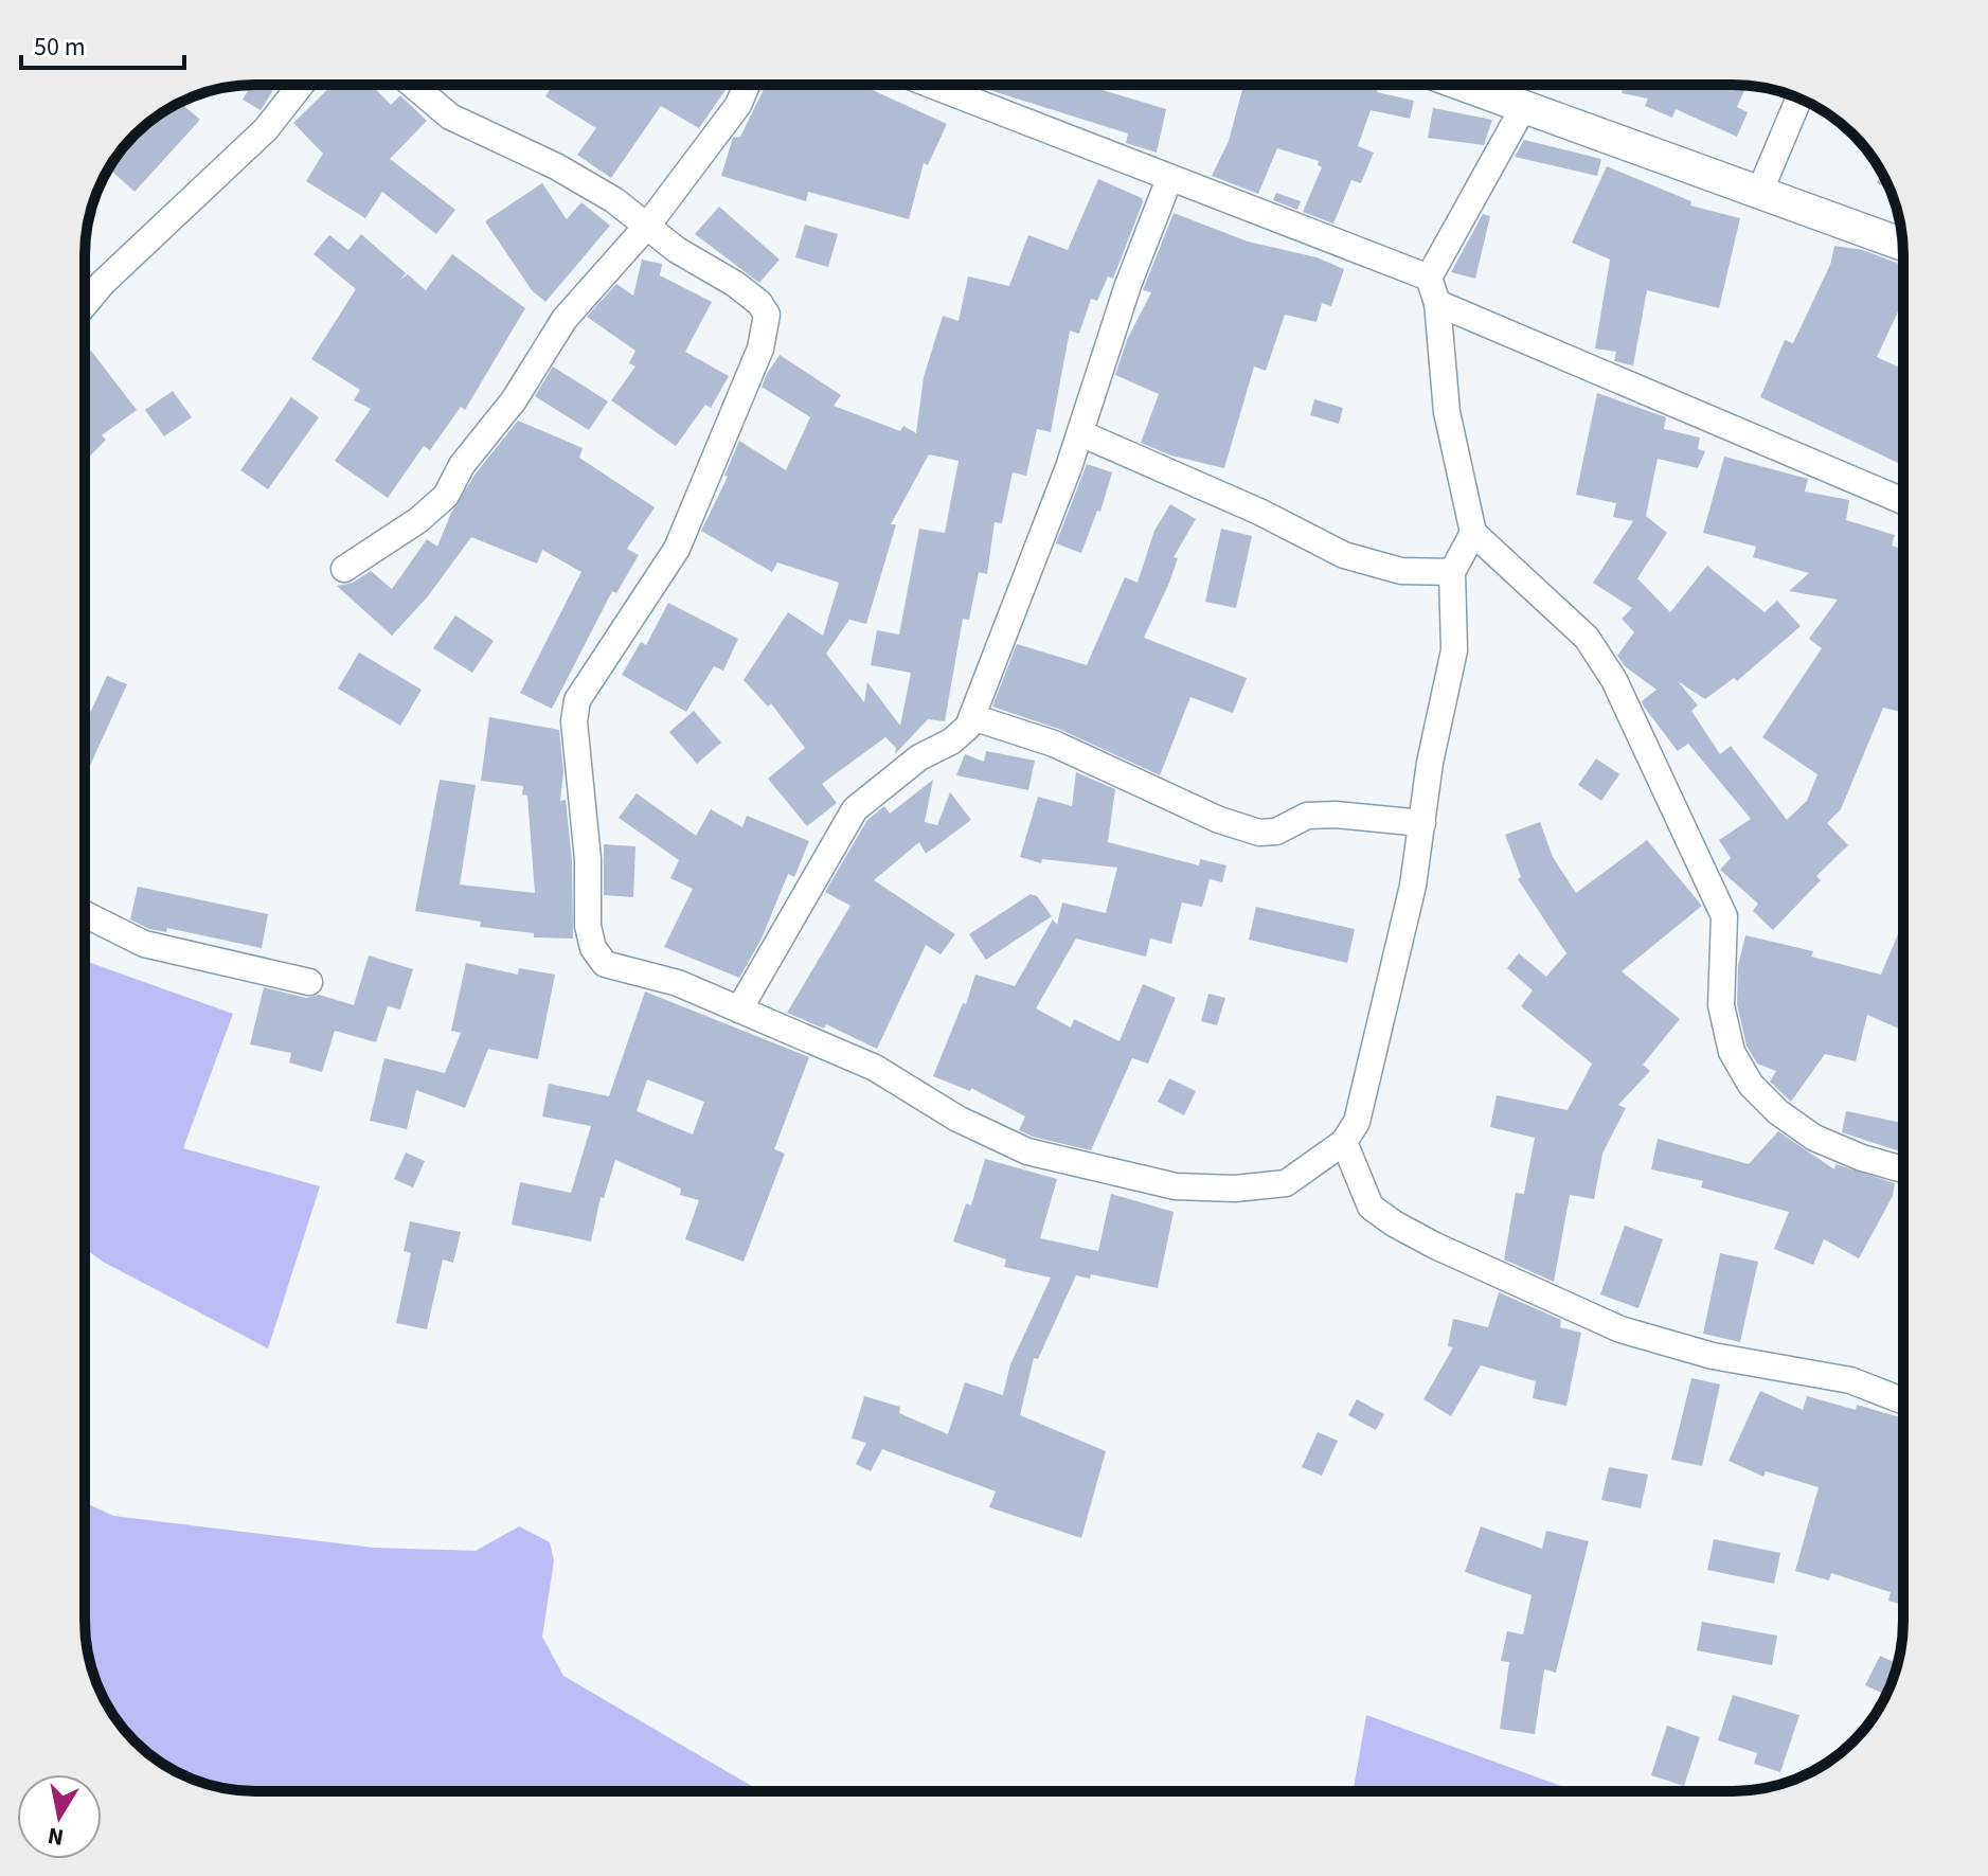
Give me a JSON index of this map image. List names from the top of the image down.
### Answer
{
  "scale_bar": "50 m",
  "north": "bottom"
}
